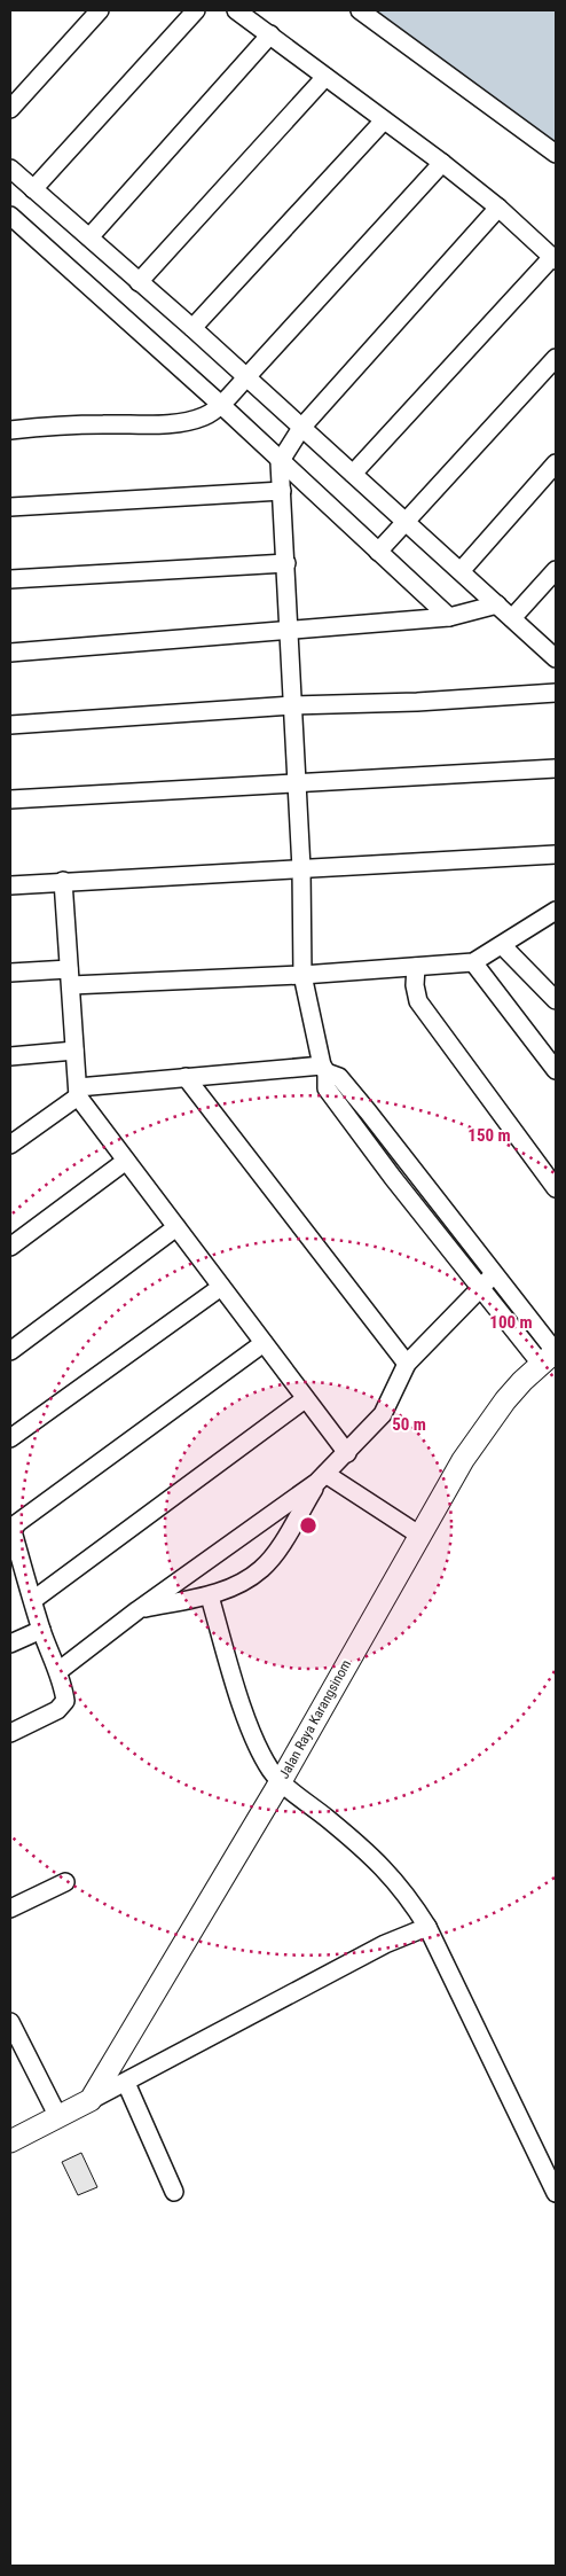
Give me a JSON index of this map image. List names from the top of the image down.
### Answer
{
  "streets": {
    "street": ["Jalan Raya Karangsinom"]
  },
  "rings": ["150 m", "100 m", "50 m"]
}
